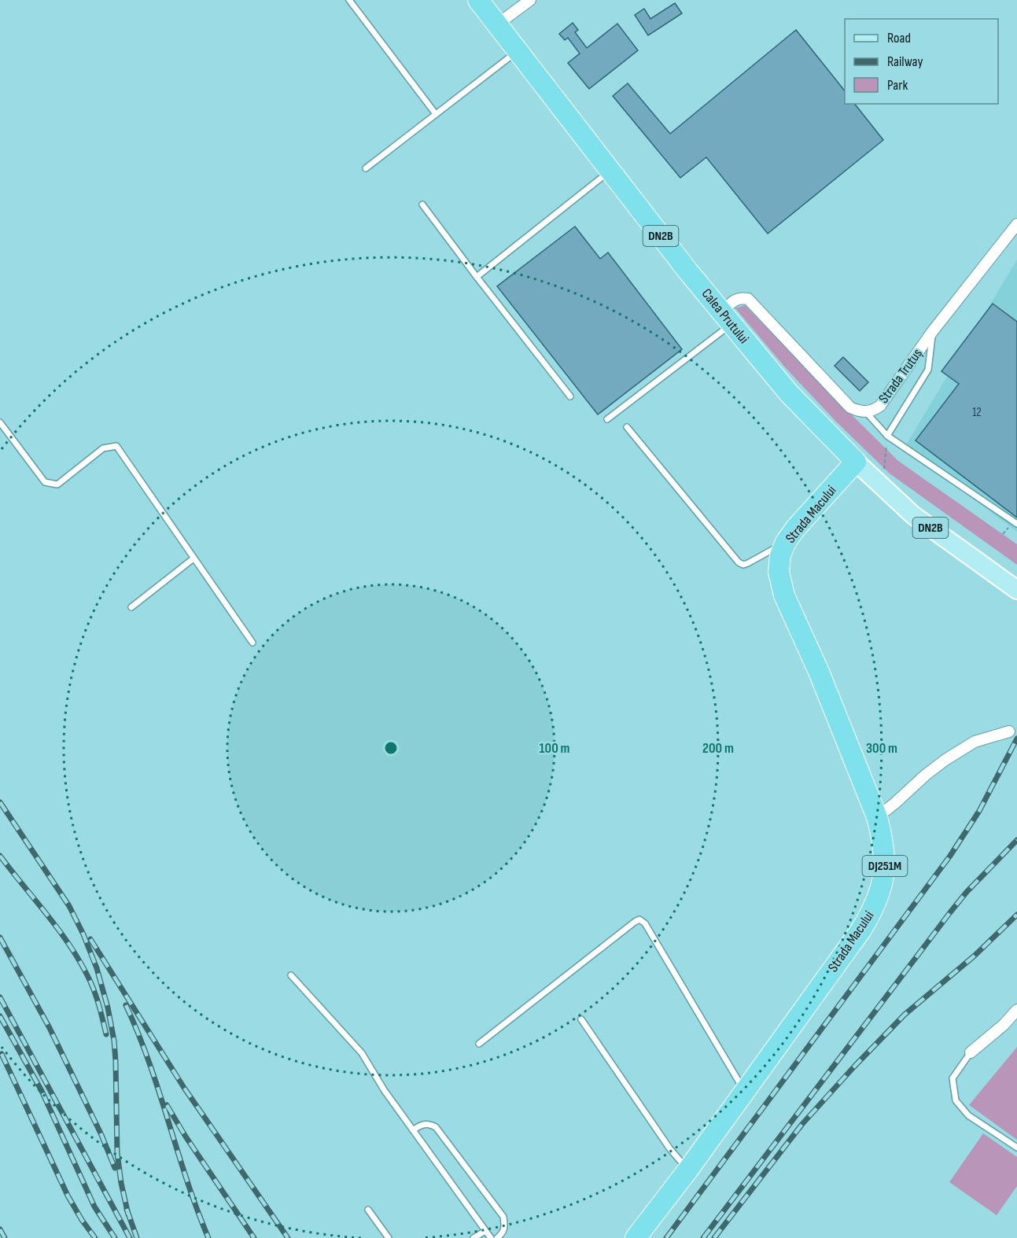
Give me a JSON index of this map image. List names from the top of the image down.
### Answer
{
  "streets": {
    "highway": [
      "DN2B",
      "Calea Prutului",
      "Strada Macului",
      "DJ251M"
    ],
    "street": ["Strada Trutuș"]
  },
  "crossings": [
    ["Calea Prutului", "Strada Trutuș"],
    ["Calea Prutului", "Strada Macului"]
  ],
  "house_numbers": ["12"],
  "legend": ["Road", "Railway", "Park"],
  "rings": ["100 m", "200 m", "300 m"]
}
